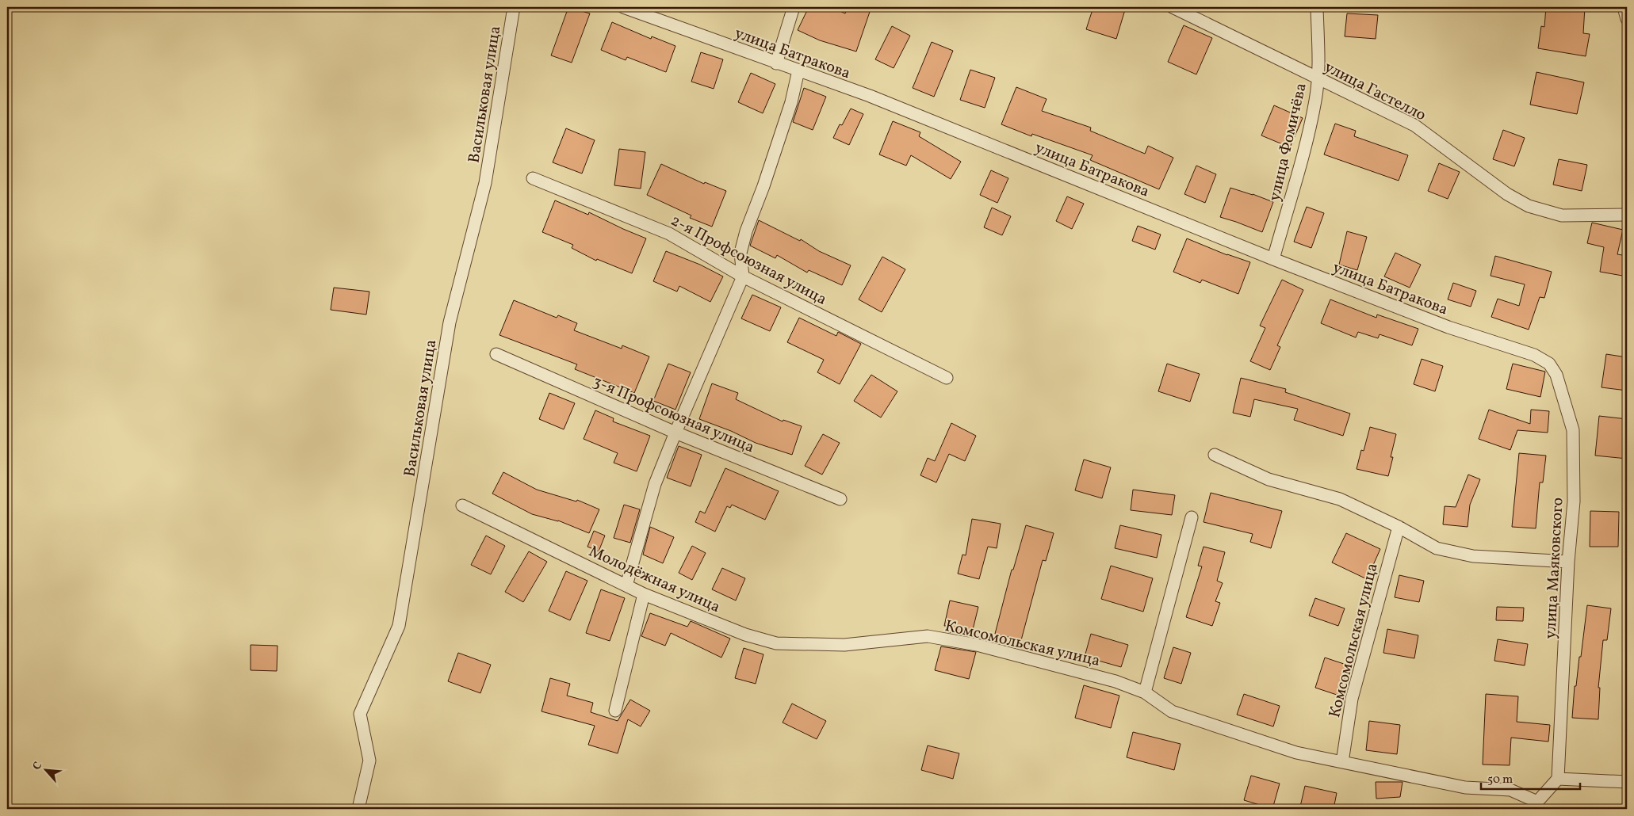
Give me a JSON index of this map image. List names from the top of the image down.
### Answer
{
  "streets": {
    "street": [
      "улица Батракова",
      "улица Гастелло",
      "Васильковая улица",
      "улица Фомичёва",
      "2-я Профсоюзная улица",
      "3-я Профсоюзная улица",
      "улица Маяковского",
      "Молодёжная улица",
      "Комсомольская улица"
    ]
  },
  "crossings": [
    ["улица Батракова", "улица Фомичёва"],
    ["улица Батракова", "улица Маяковского"],
    ["улица Гастелло", "улица Фомичёва"],
    ["Молодёжная улица", "Комсомольская улица"]
  ],
  "scale_bar": "50 m",
  "north": "top left"
}
